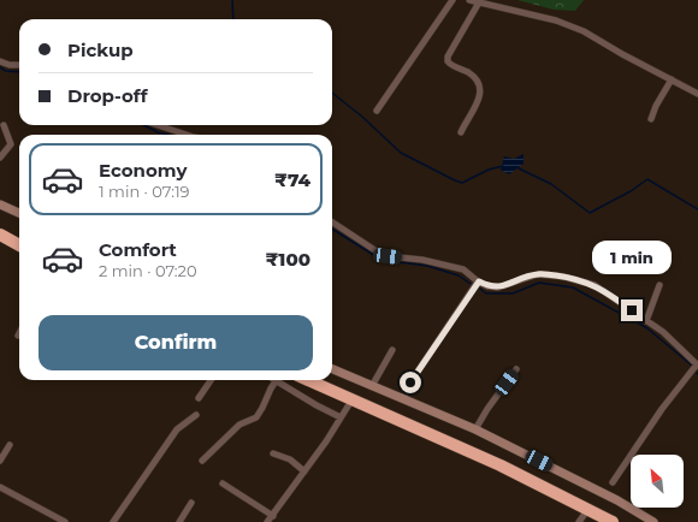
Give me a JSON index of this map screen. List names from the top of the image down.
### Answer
{
  "north": "top left",
  "page": {
    "banner": ["Pickup", "Drop-off"],
    "list": [
      {
        "name": "Economy",
        "note": "1 min · 07:19",
        "value": "₹74"
      },
      {
        "name": "Comfort",
        "note": "2 min · 07:20",
        "value": "₹100"
      }
    ],
    "bubble": "1 min",
    "buttons": "Confirm"
  }
}
